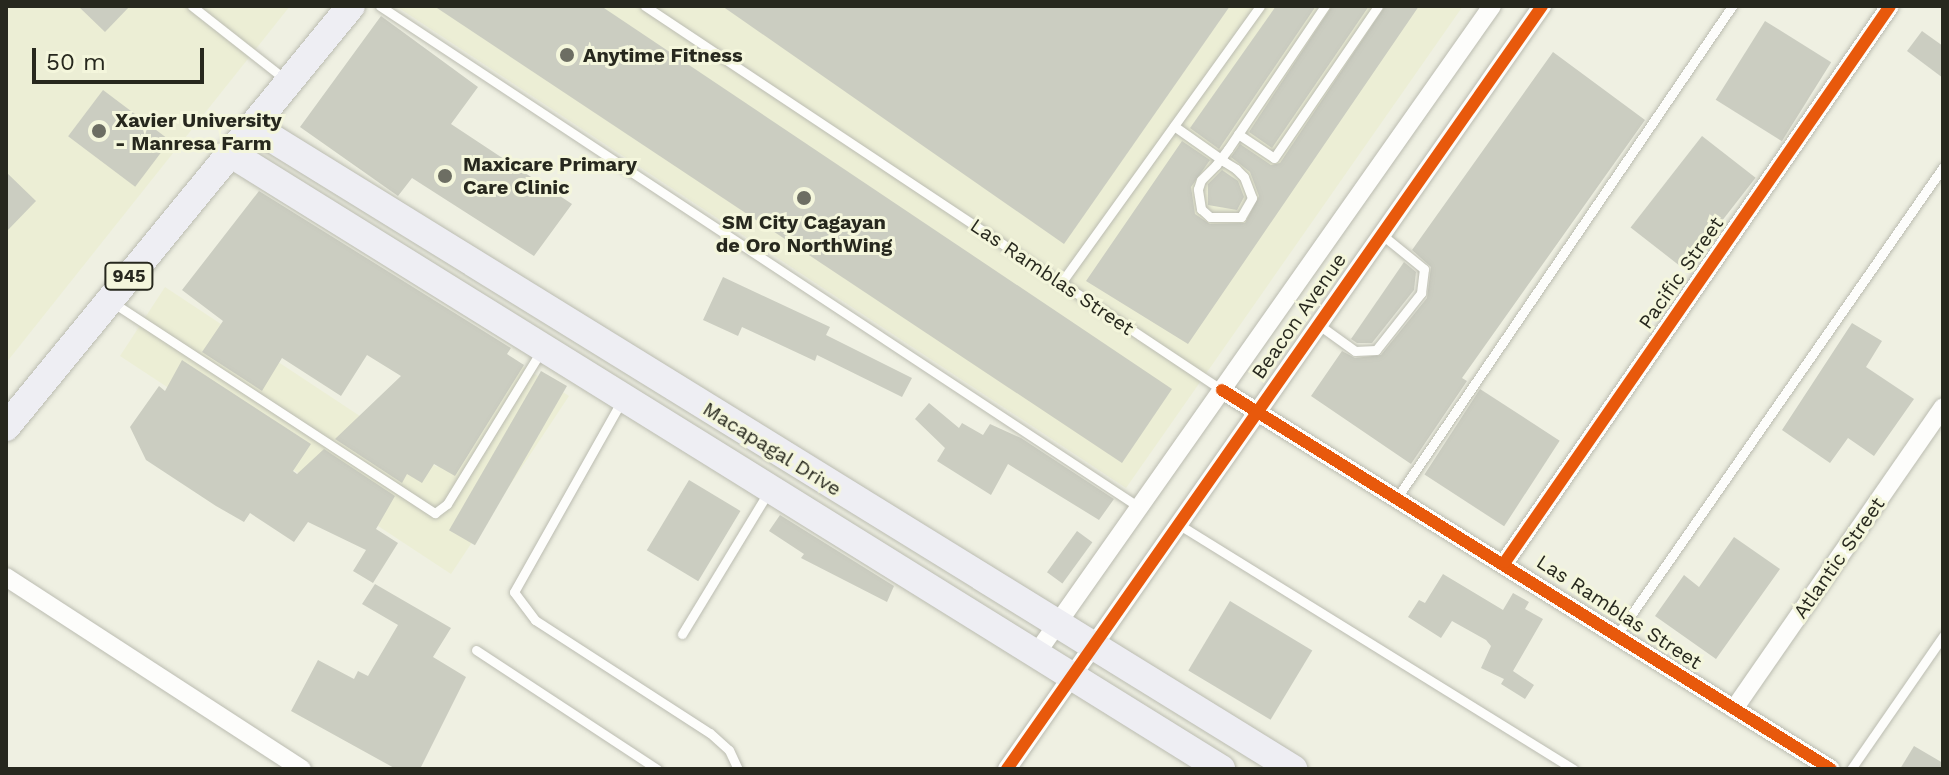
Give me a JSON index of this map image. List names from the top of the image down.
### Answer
{
  "streets": {
    "main road": ["945", "Macapagal Drive"],
    "street": [
      "Pacific Street",
      "Las Ramblas Street",
      "Beacon Avenue",
      "Atlantic Street"
    ]
  },
  "crossings": [
    ["Pacific Street", "Las Ramblas Street"],
    ["945", "Macapagal Drive"],
    ["Las Ramblas Street", "Beacon Avenue"],
    ["Las Ramblas Street", "Atlantic Street"],
    ["Beacon Avenue", "Macapagal Drive"]
  ],
  "places": [
    "Anytime Fitness",
    "Xavier University - Manresa Farm",
    "Maxicare Primary Care Clinic",
    "SM City Cagayan de Oro NorthWing"
  ],
  "scale_bar": "50 m"
}
